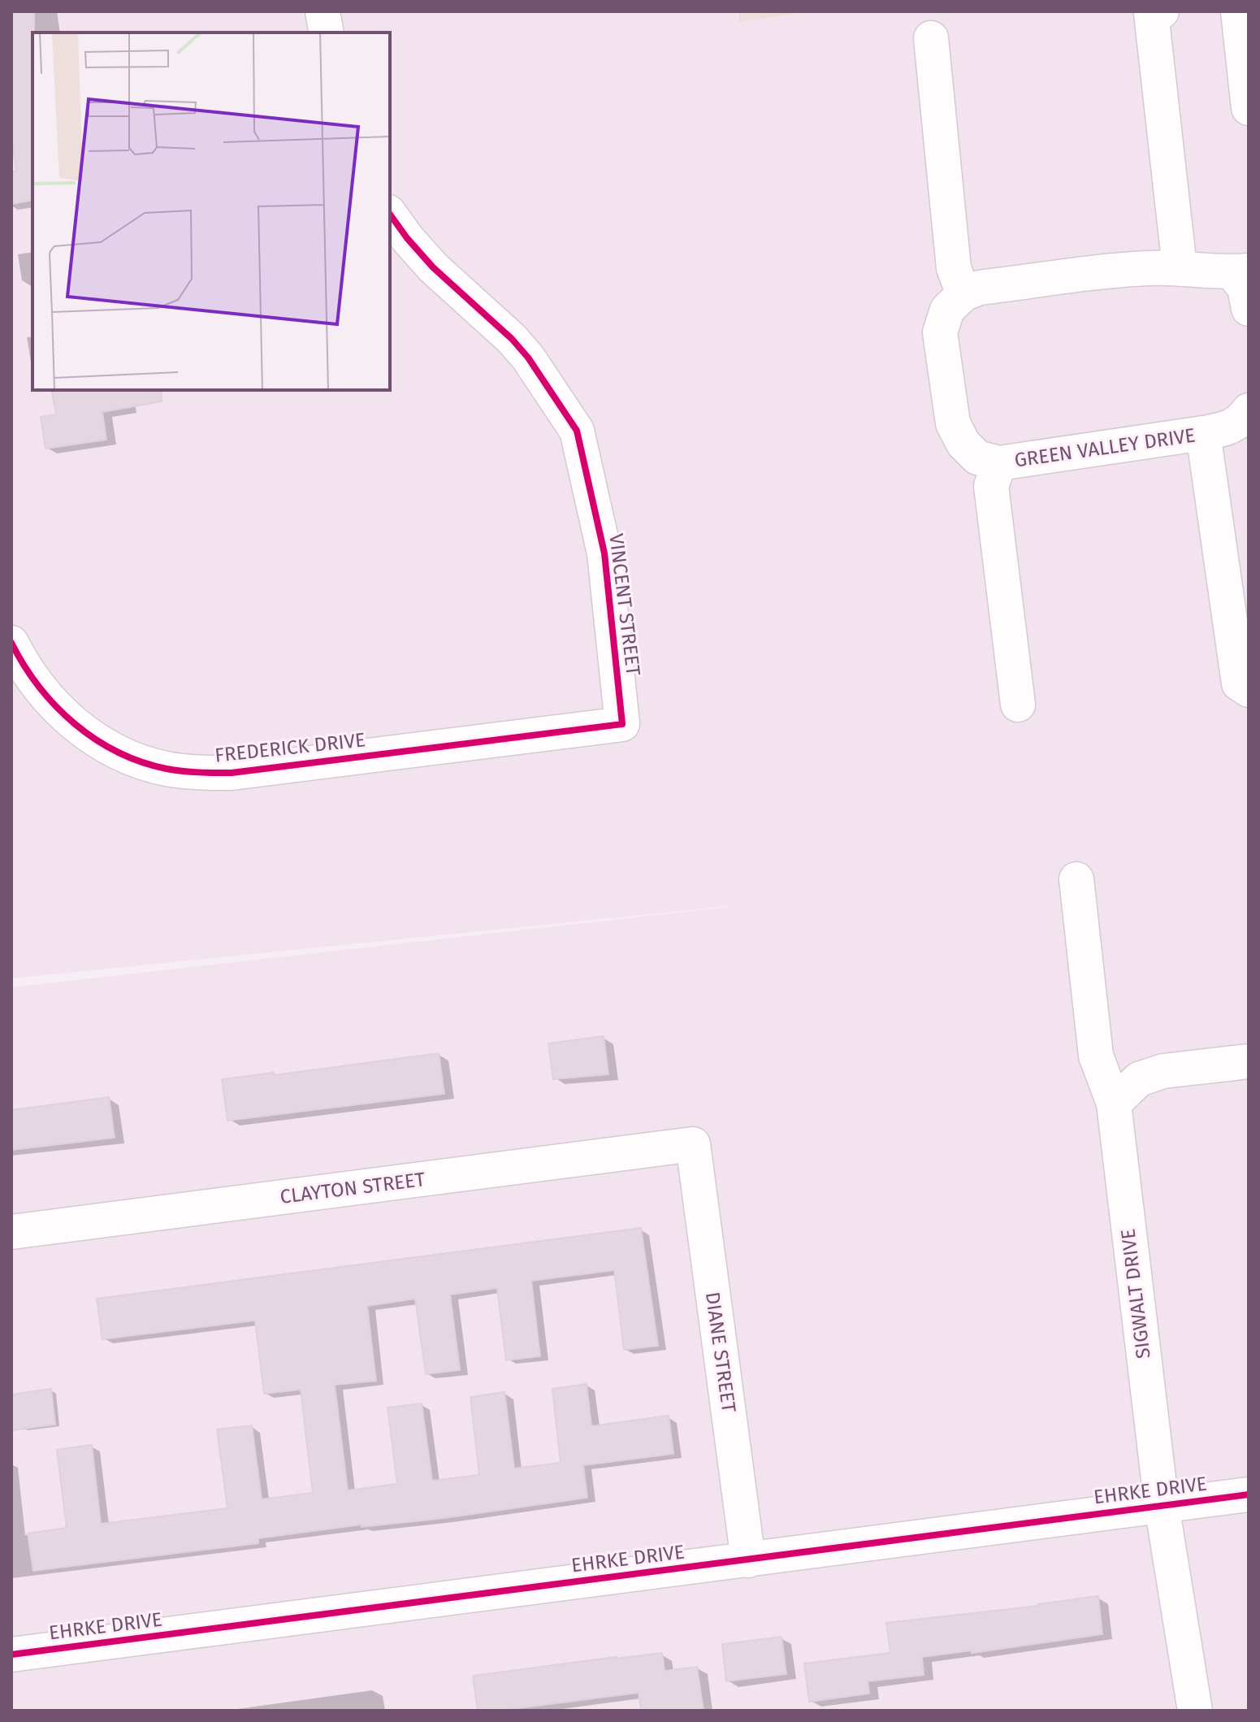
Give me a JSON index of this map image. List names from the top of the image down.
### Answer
{
  "streets": {
    "street": [
      "GREEN VALLEY DRIVE",
      "VINCENT STREET",
      "FREDERICK DRIVE",
      "CLAYTON STREET",
      "SIGWALT DRIVE",
      "DIANE STREET",
      "EHRKE DRIVE"
    ]
  },
  "crossings": [
    ["VINCENT STREET", "FREDERICK DRIVE"],
    ["CLAYTON STREET", "DIANE STREET"],
    ["SIGWALT DRIVE", "EHRKE DRIVE"],
    ["DIANE STREET", "EHRKE DRIVE"]
  ]
}
